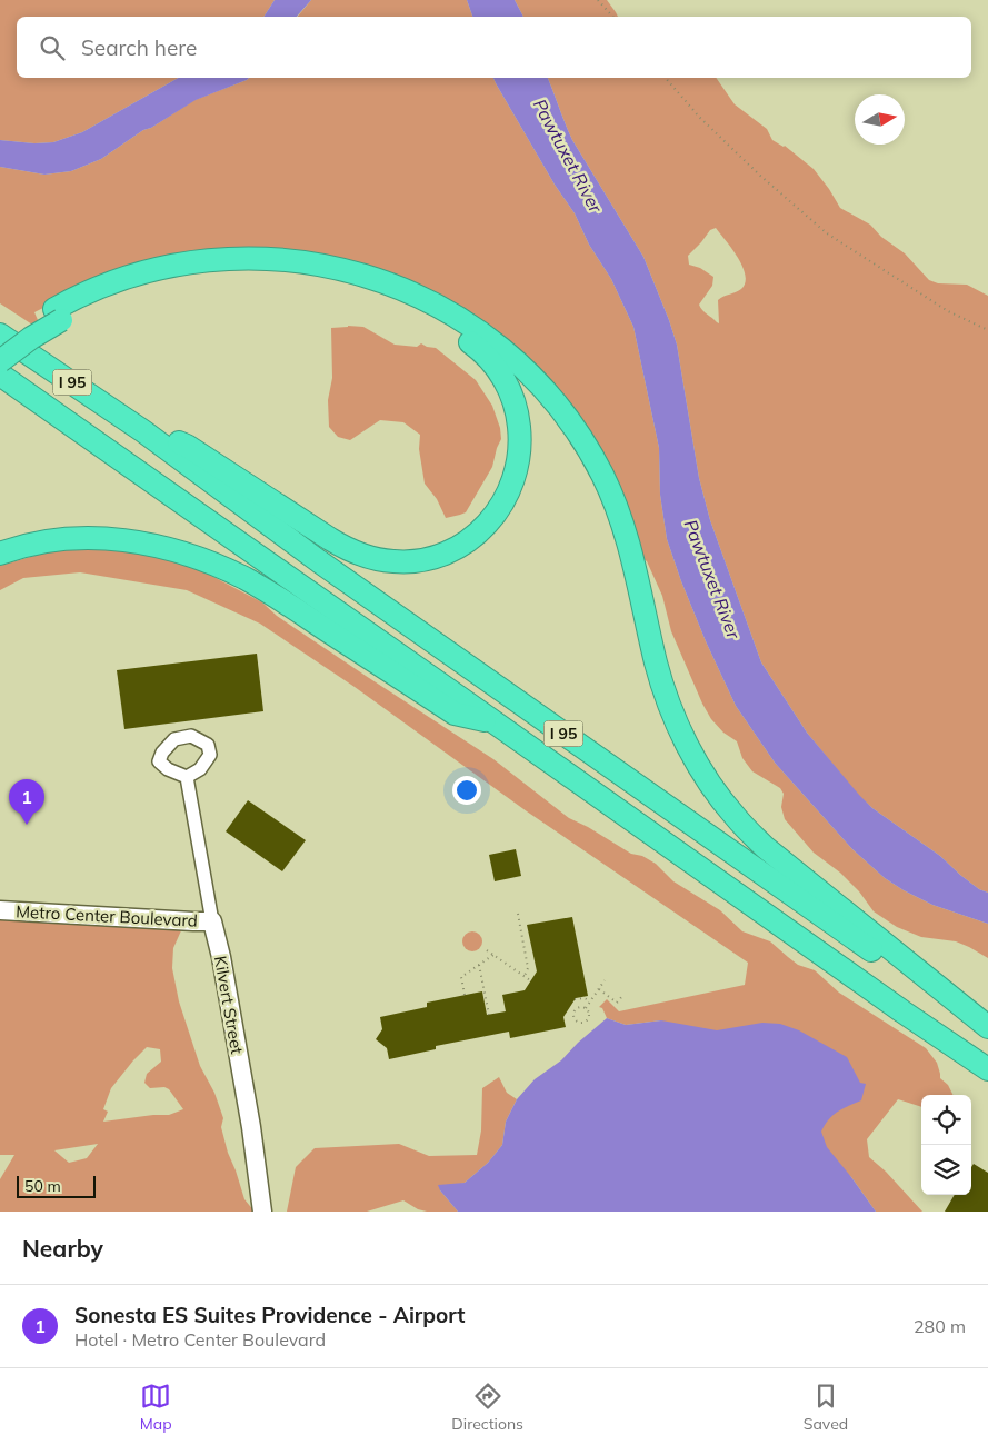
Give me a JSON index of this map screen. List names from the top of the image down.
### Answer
{
  "streets": {
    "highway": ["I 95"],
    "street": ["Metro Center Boulevard", "Kilvert Street"]
  },
  "crossings": [
    ["Metro Center Boulevard", "Kilvert Street"]
  ],
  "water": ["Pawtuxet River"],
  "scale_bar": "50 m",
  "north": "right",
  "page": {
    "search": "Search here",
    "pins": "1",
    "scale": "50 m",
    "heading": "Nearby",
    "list": [
      {
        "mark": "1",
        "name": "Sonesta ES Suites Providence - Airport",
        "note": "Hotel · Metro Center Boulevard",
        "value": "280 m"
      }
    ],
    "nav": ["Map", "Directions", "Saved"]
  }
}
